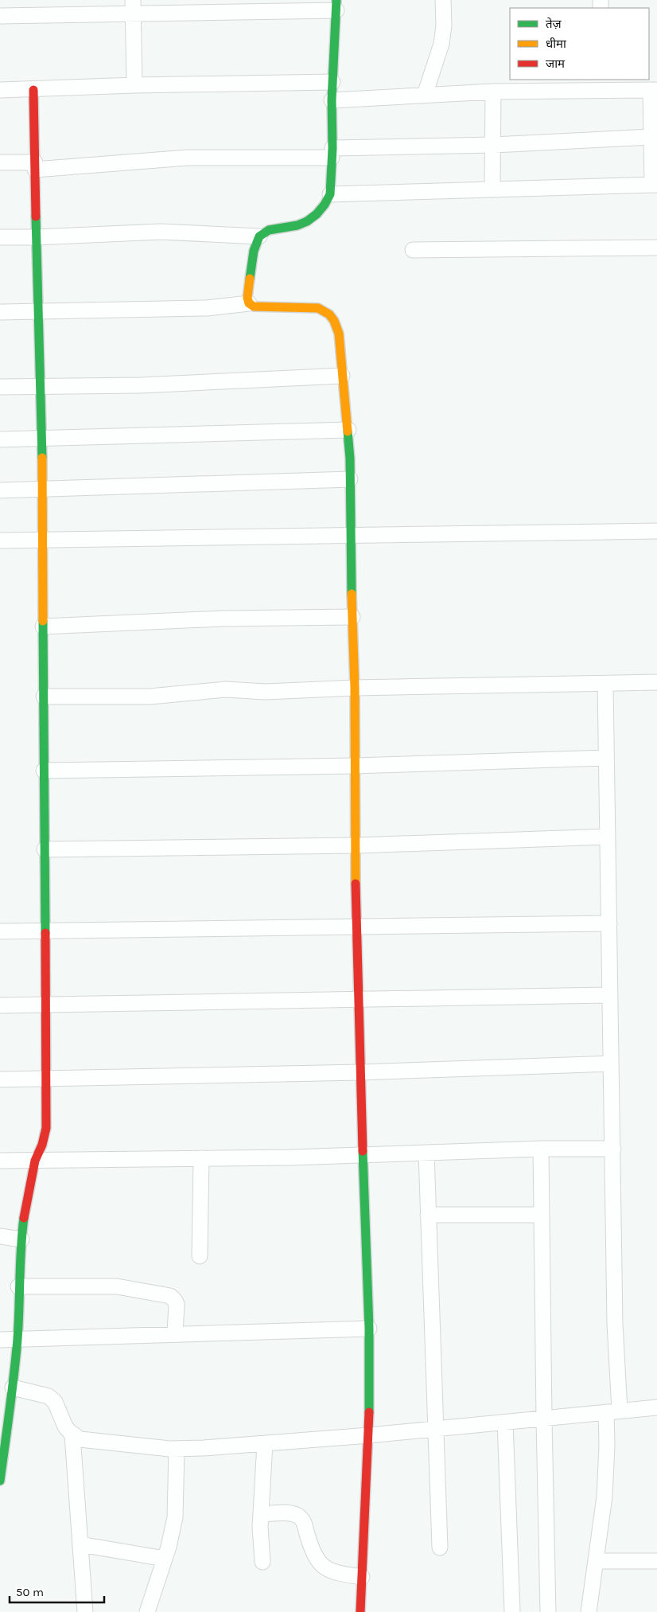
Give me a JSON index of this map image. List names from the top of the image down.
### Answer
{
  "legend": ["तेज़", "धीमा", "जाम"],
  "scale_bar": "50 m"
}
